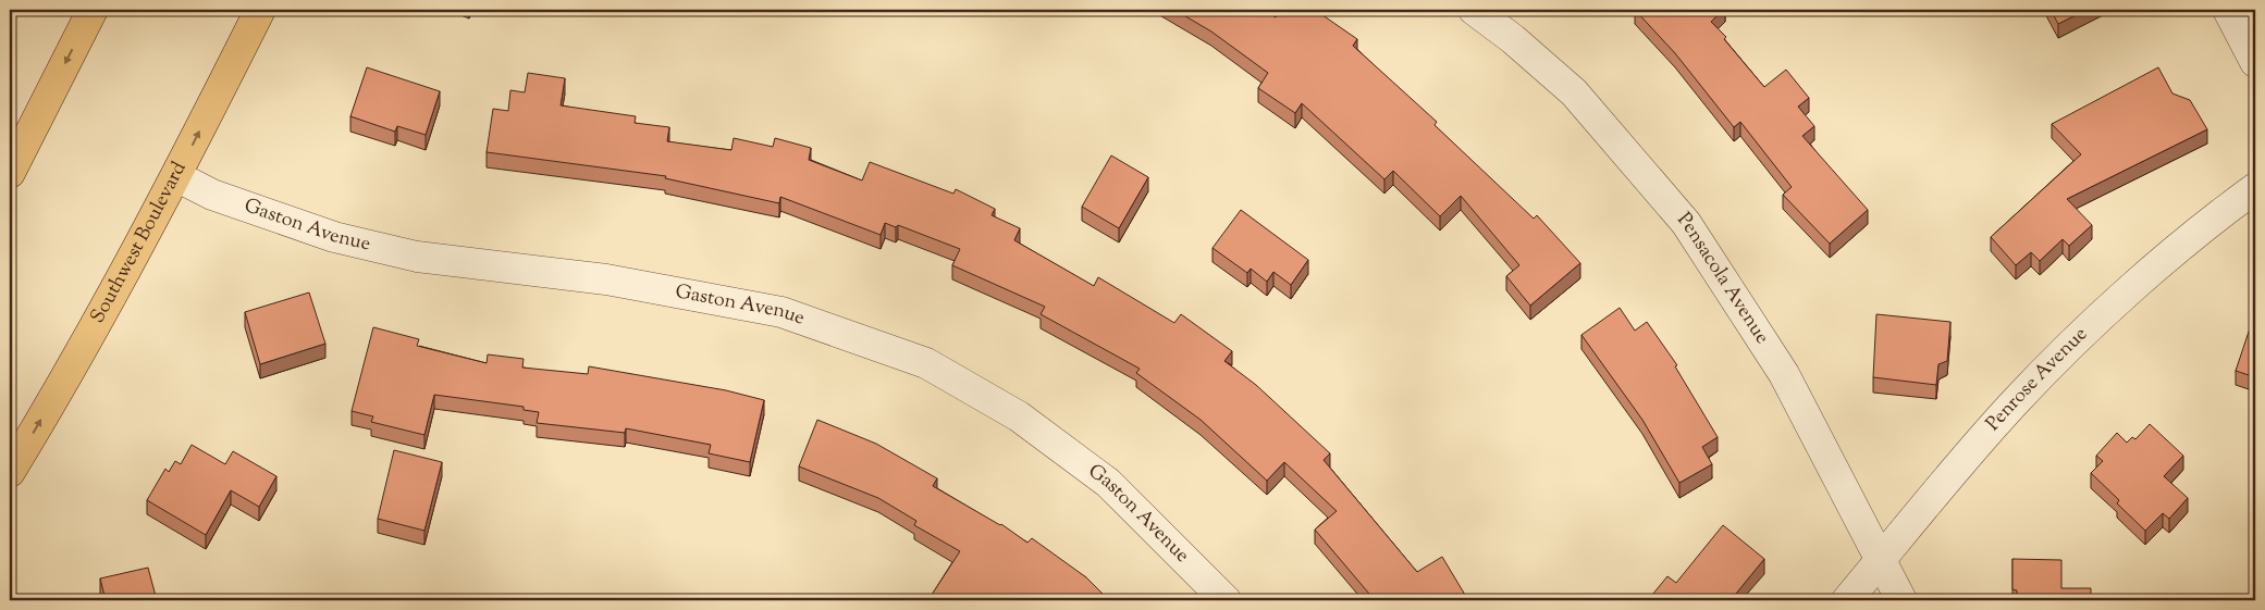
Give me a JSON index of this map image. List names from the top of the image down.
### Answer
{
  "streets": {
    "main road": ["Southwest Boulevard"],
    "street": ["Gaston Avenue", "Pensacola Avenue", "Penrose Avenue"]
  },
  "crossings": [
    ["Gaston Avenue", "Southwest Boulevard"],
    ["Pensacola Avenue", "Penrose Avenue"]
  ]
}
